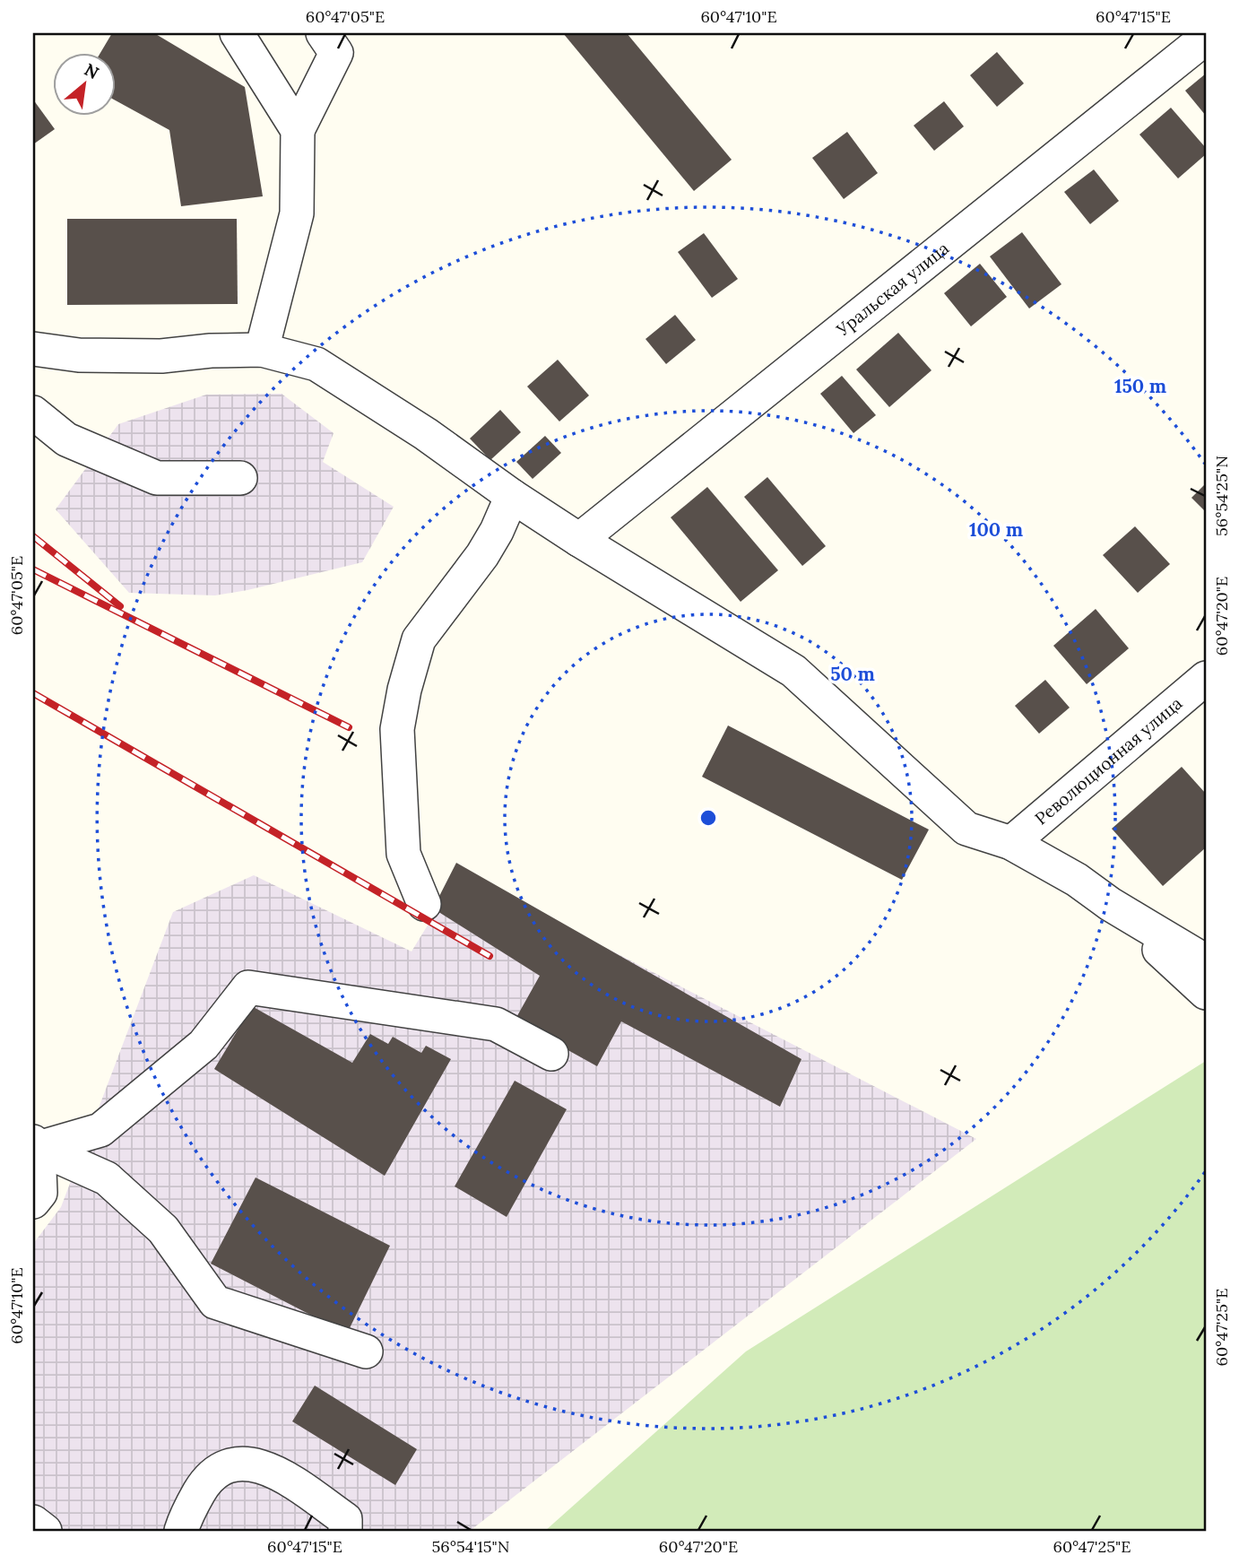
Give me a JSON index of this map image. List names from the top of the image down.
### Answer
{
  "streets": {
    "street": ["Уральская улица", "Революционная улица"]
  },
  "north": "top right",
  "coordinates": [
    "60°47'05\"E",
    "60°47'10\"E",
    "60°47'15\"E",
    "56°54'25\"N",
    "60°47'20\"E",
    "60°47'25\"E",
    "56°54'15\"N"
  ],
  "rings": ["150 m", "100 m", "50 m"]
}
